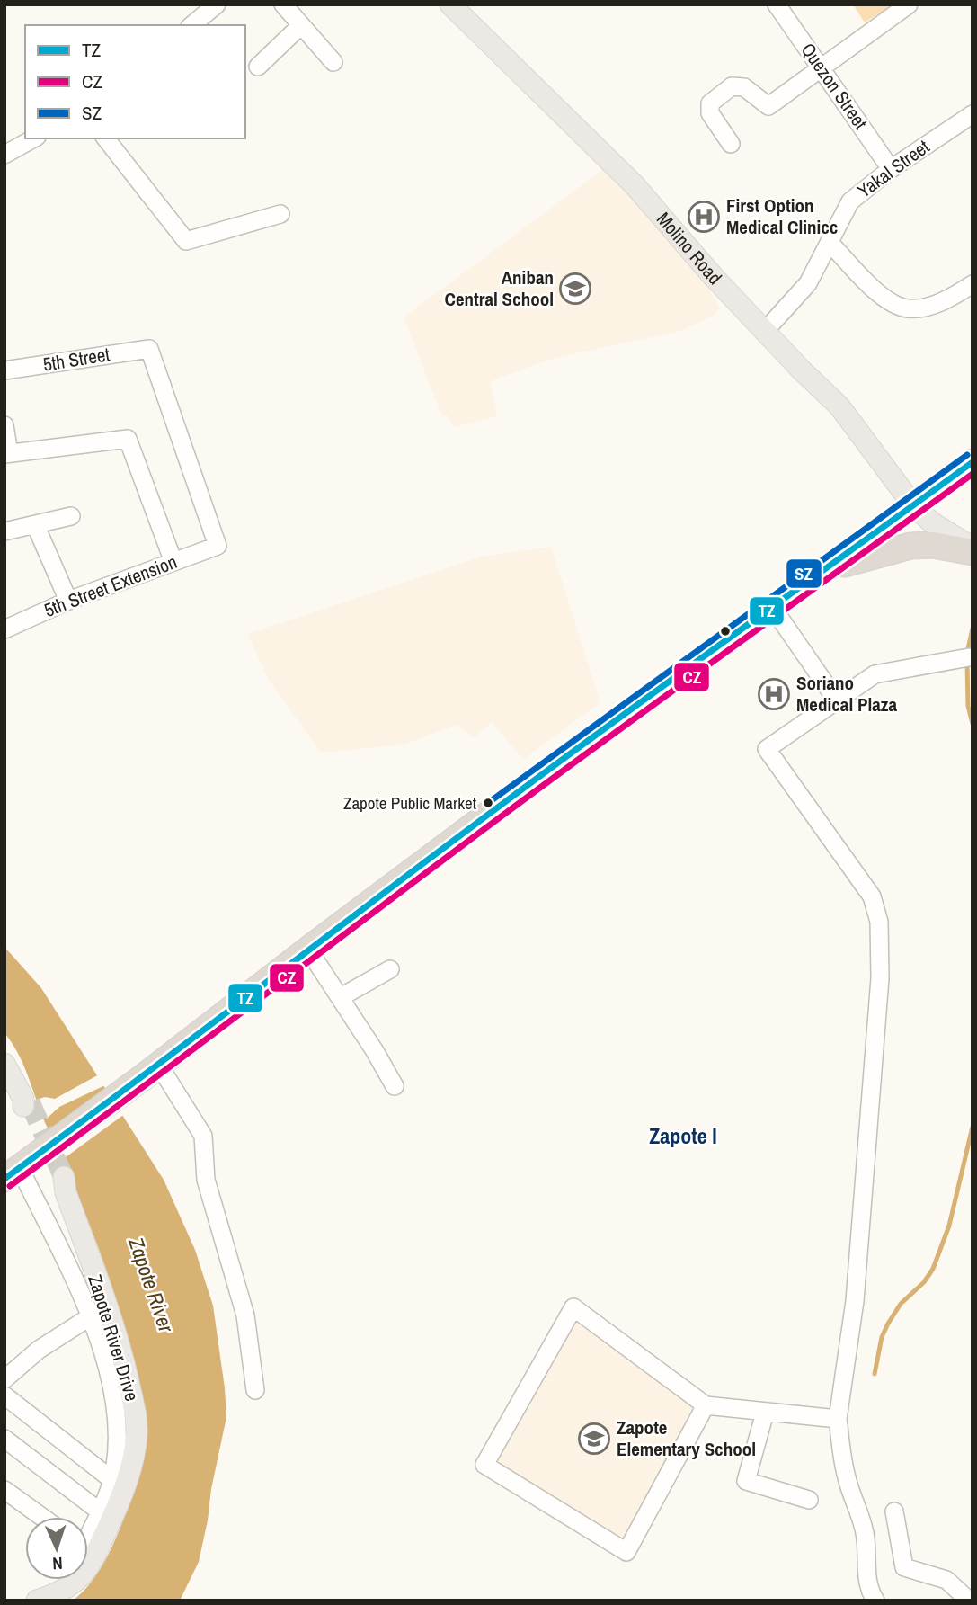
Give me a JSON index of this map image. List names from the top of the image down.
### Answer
{
  "streets": {
    "main road": ["Molino Road", "Zapote River Drive"],
    "street": [
      "Quezon Street",
      "Yakal Street",
      "5th Street",
      "5th Street Extension"
    ]
  },
  "crossings": [
    ["Quezon Street", "Yakal Street"],
    ["Yakal Street", "Molino Road"],
    ["5th Street", "5th Street Extension"]
  ],
  "districts": ["Zapote I"],
  "water": ["Zapote River"],
  "places": {
    "hospital": ["First Option Medical Clinicc", "Soriano Medical Plaza"],
    "school or university": ["Aniban Central School", "Zapote Elementary School"],
    "other": ["Zapote Public Market"]
  },
  "lines": ["transit line SZ", "transit line TZ", "transit line CZ"],
  "legend": ["TZ", "CZ", "SZ"],
  "north": "bottom"
}
